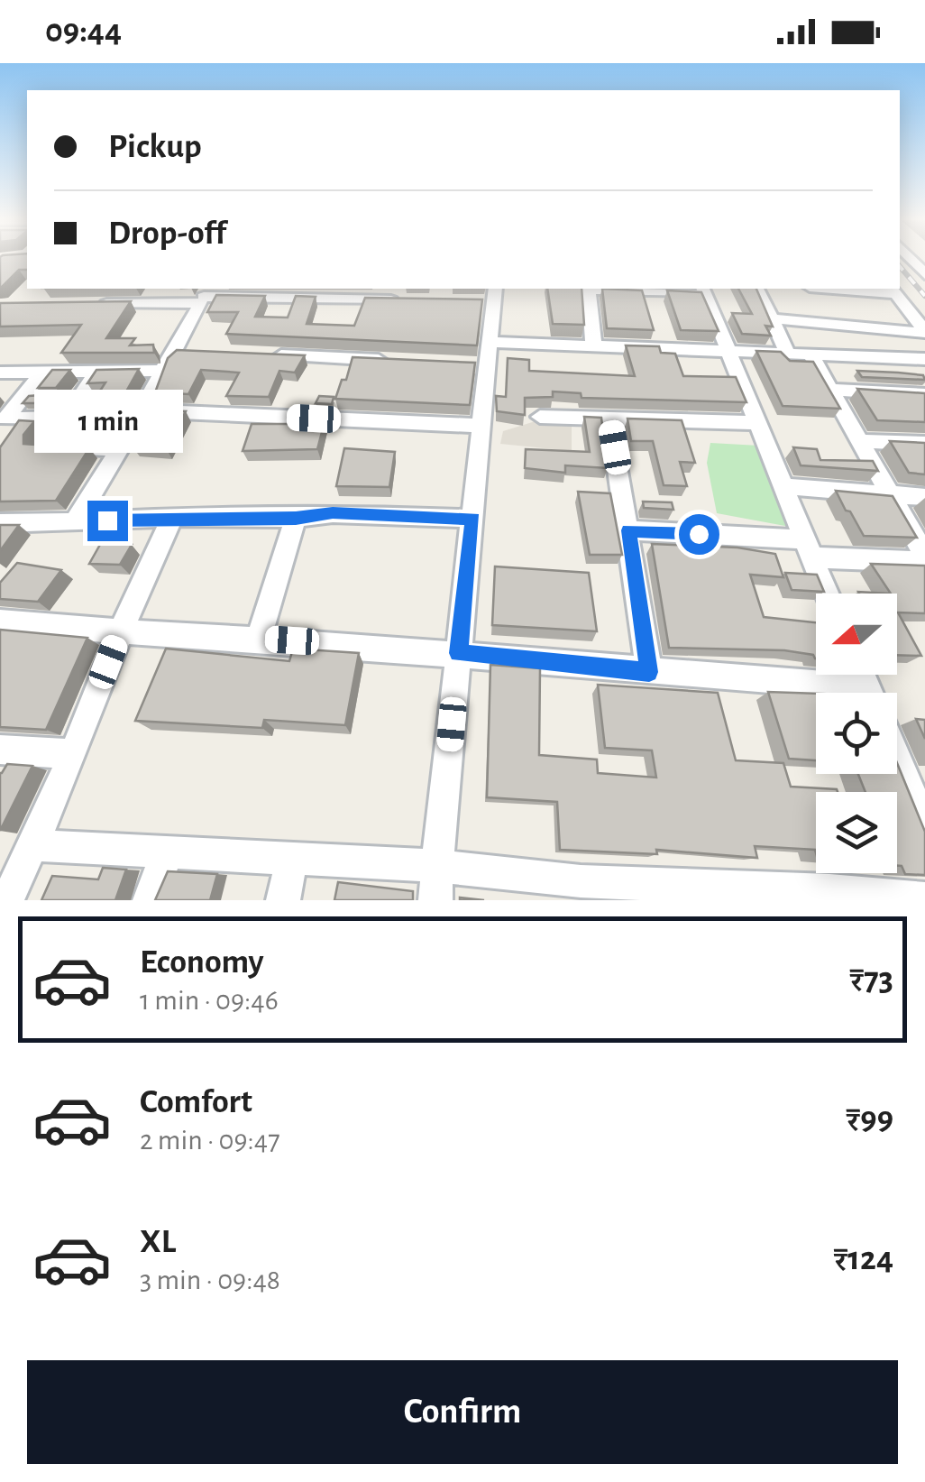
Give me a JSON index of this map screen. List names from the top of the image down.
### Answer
{
  "north": "left",
  "page": {
    "status": "09:44",
    "banner": ["Pickup", "Drop-off"],
    "bubble": "1 min",
    "list": [
      {
        "name": "Economy",
        "note": "1 min · 09:46",
        "value": "₹73"
      },
      {
        "name": "Comfort",
        "note": "2 min · 09:47",
        "value": "₹99"
      },
      {
        "name": "XL",
        "note": "3 min · 09:48",
        "value": "₹124"
      }
    ],
    "buttons": "Confirm"
  }
}
